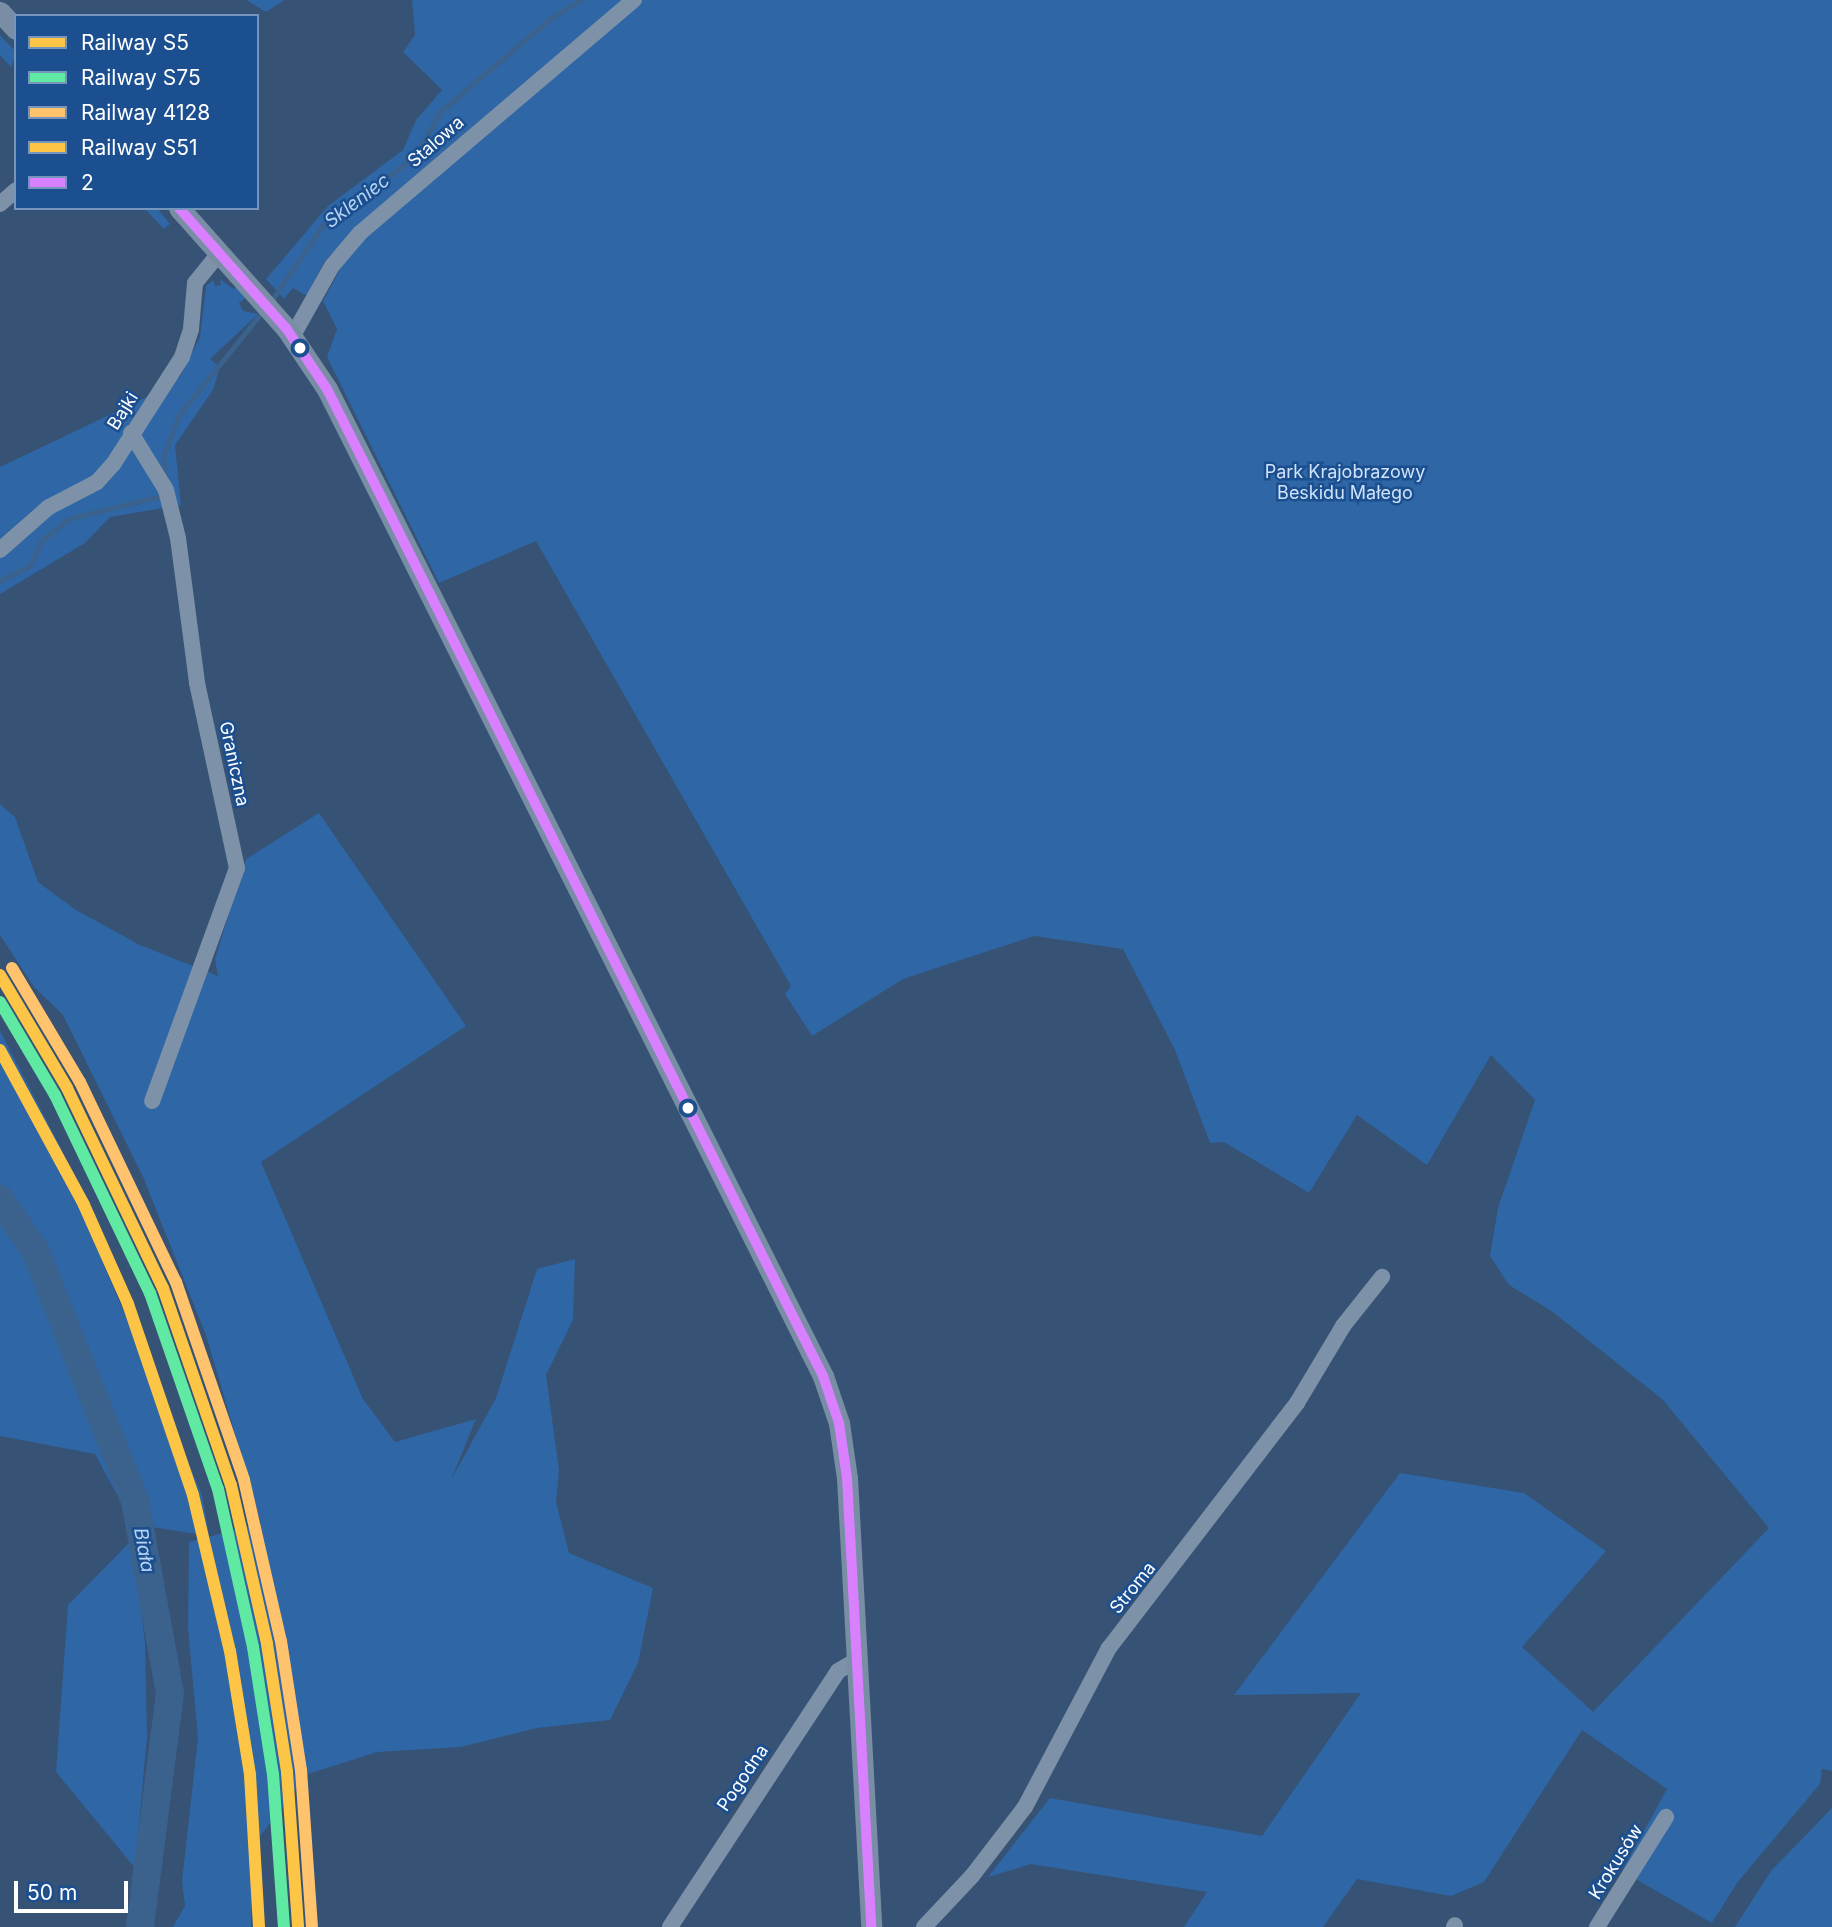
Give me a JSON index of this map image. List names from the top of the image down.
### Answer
{
  "streets": {
    "street": [
      "Stalowa",
      "Bajki",
      "Graniczna",
      "Stroma",
      "Pogodna",
      "Krokusów"
    ]
  },
  "crossings": [
    ["Bajki", "Graniczna"]
  ],
  "water": ["Skleniec", "Biała"],
  "parks": ["Park Krajobrazowy Beskidu Małego"],
  "lines": [
    "transit line 2",
    "rail line 4128",
    "rail line S5",
    "rail line S75",
    "rail line S51"
  ],
  "legend": [
    "Railway S5",
    "Railway S75",
    "Railway 4128",
    "Railway S51",
    "2"
  ],
  "scale_bar": "50 m"
}
